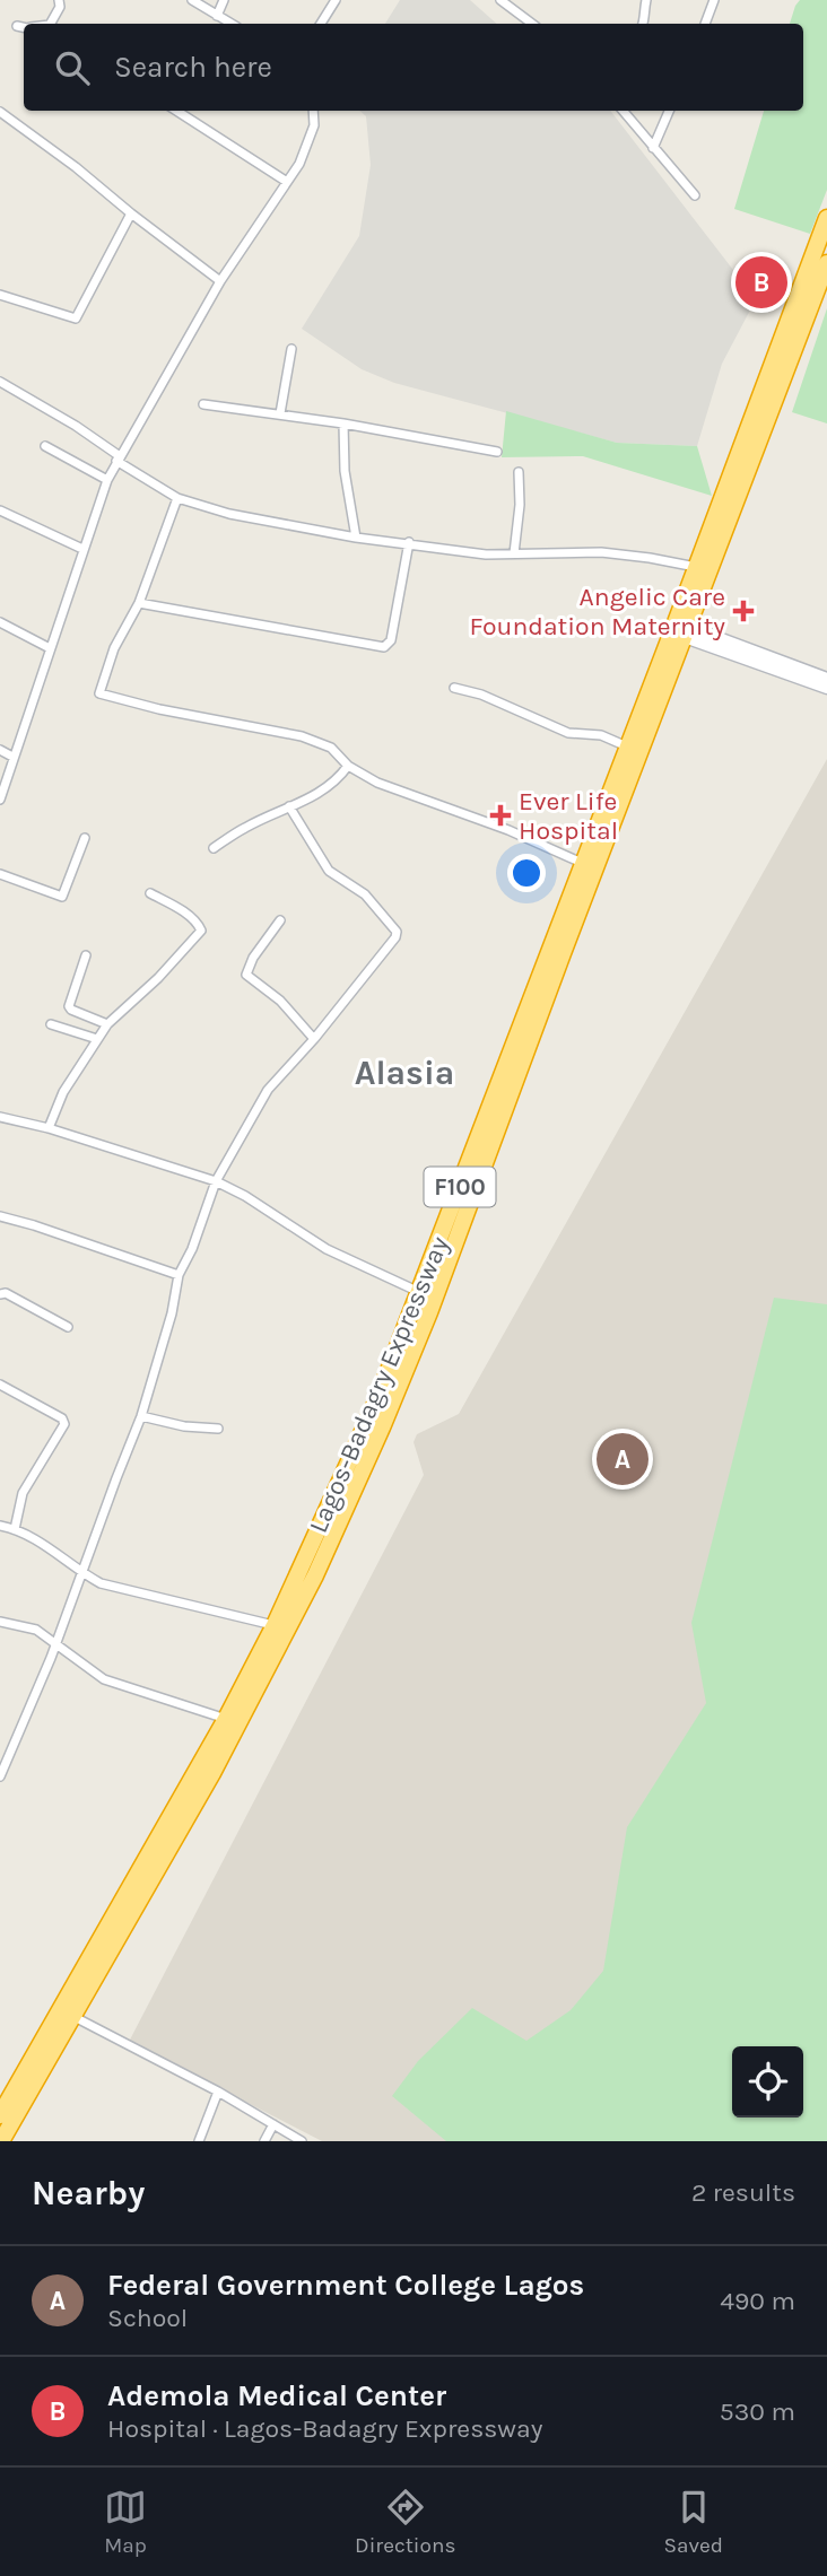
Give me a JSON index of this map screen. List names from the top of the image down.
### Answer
{
  "streets": {
    "highway": ["F100", "Lagos-Badagry Expressway"]
  },
  "districts": ["Alasia"],
  "places": {
    "health": ["Angelic Care Foundation Maternity", "Ever Life Hospital"]
  },
  "page": {
    "search": "Search here",
    "pins": ["B", "A"],
    "heading": ["Nearby", "2 results"],
    "list": [
      {
        "mark": "A",
        "name": "Federal Government College Lagos",
        "note": "School",
        "value": "490 m"
      },
      {
        "mark": "B",
        "name": "Ademola Medical Center",
        "note": "Hospital · Lagos-Badagry Expressway",
        "value": "530 m"
      }
    ],
    "nav": ["Map", "Directions", "Saved"]
  }
}
